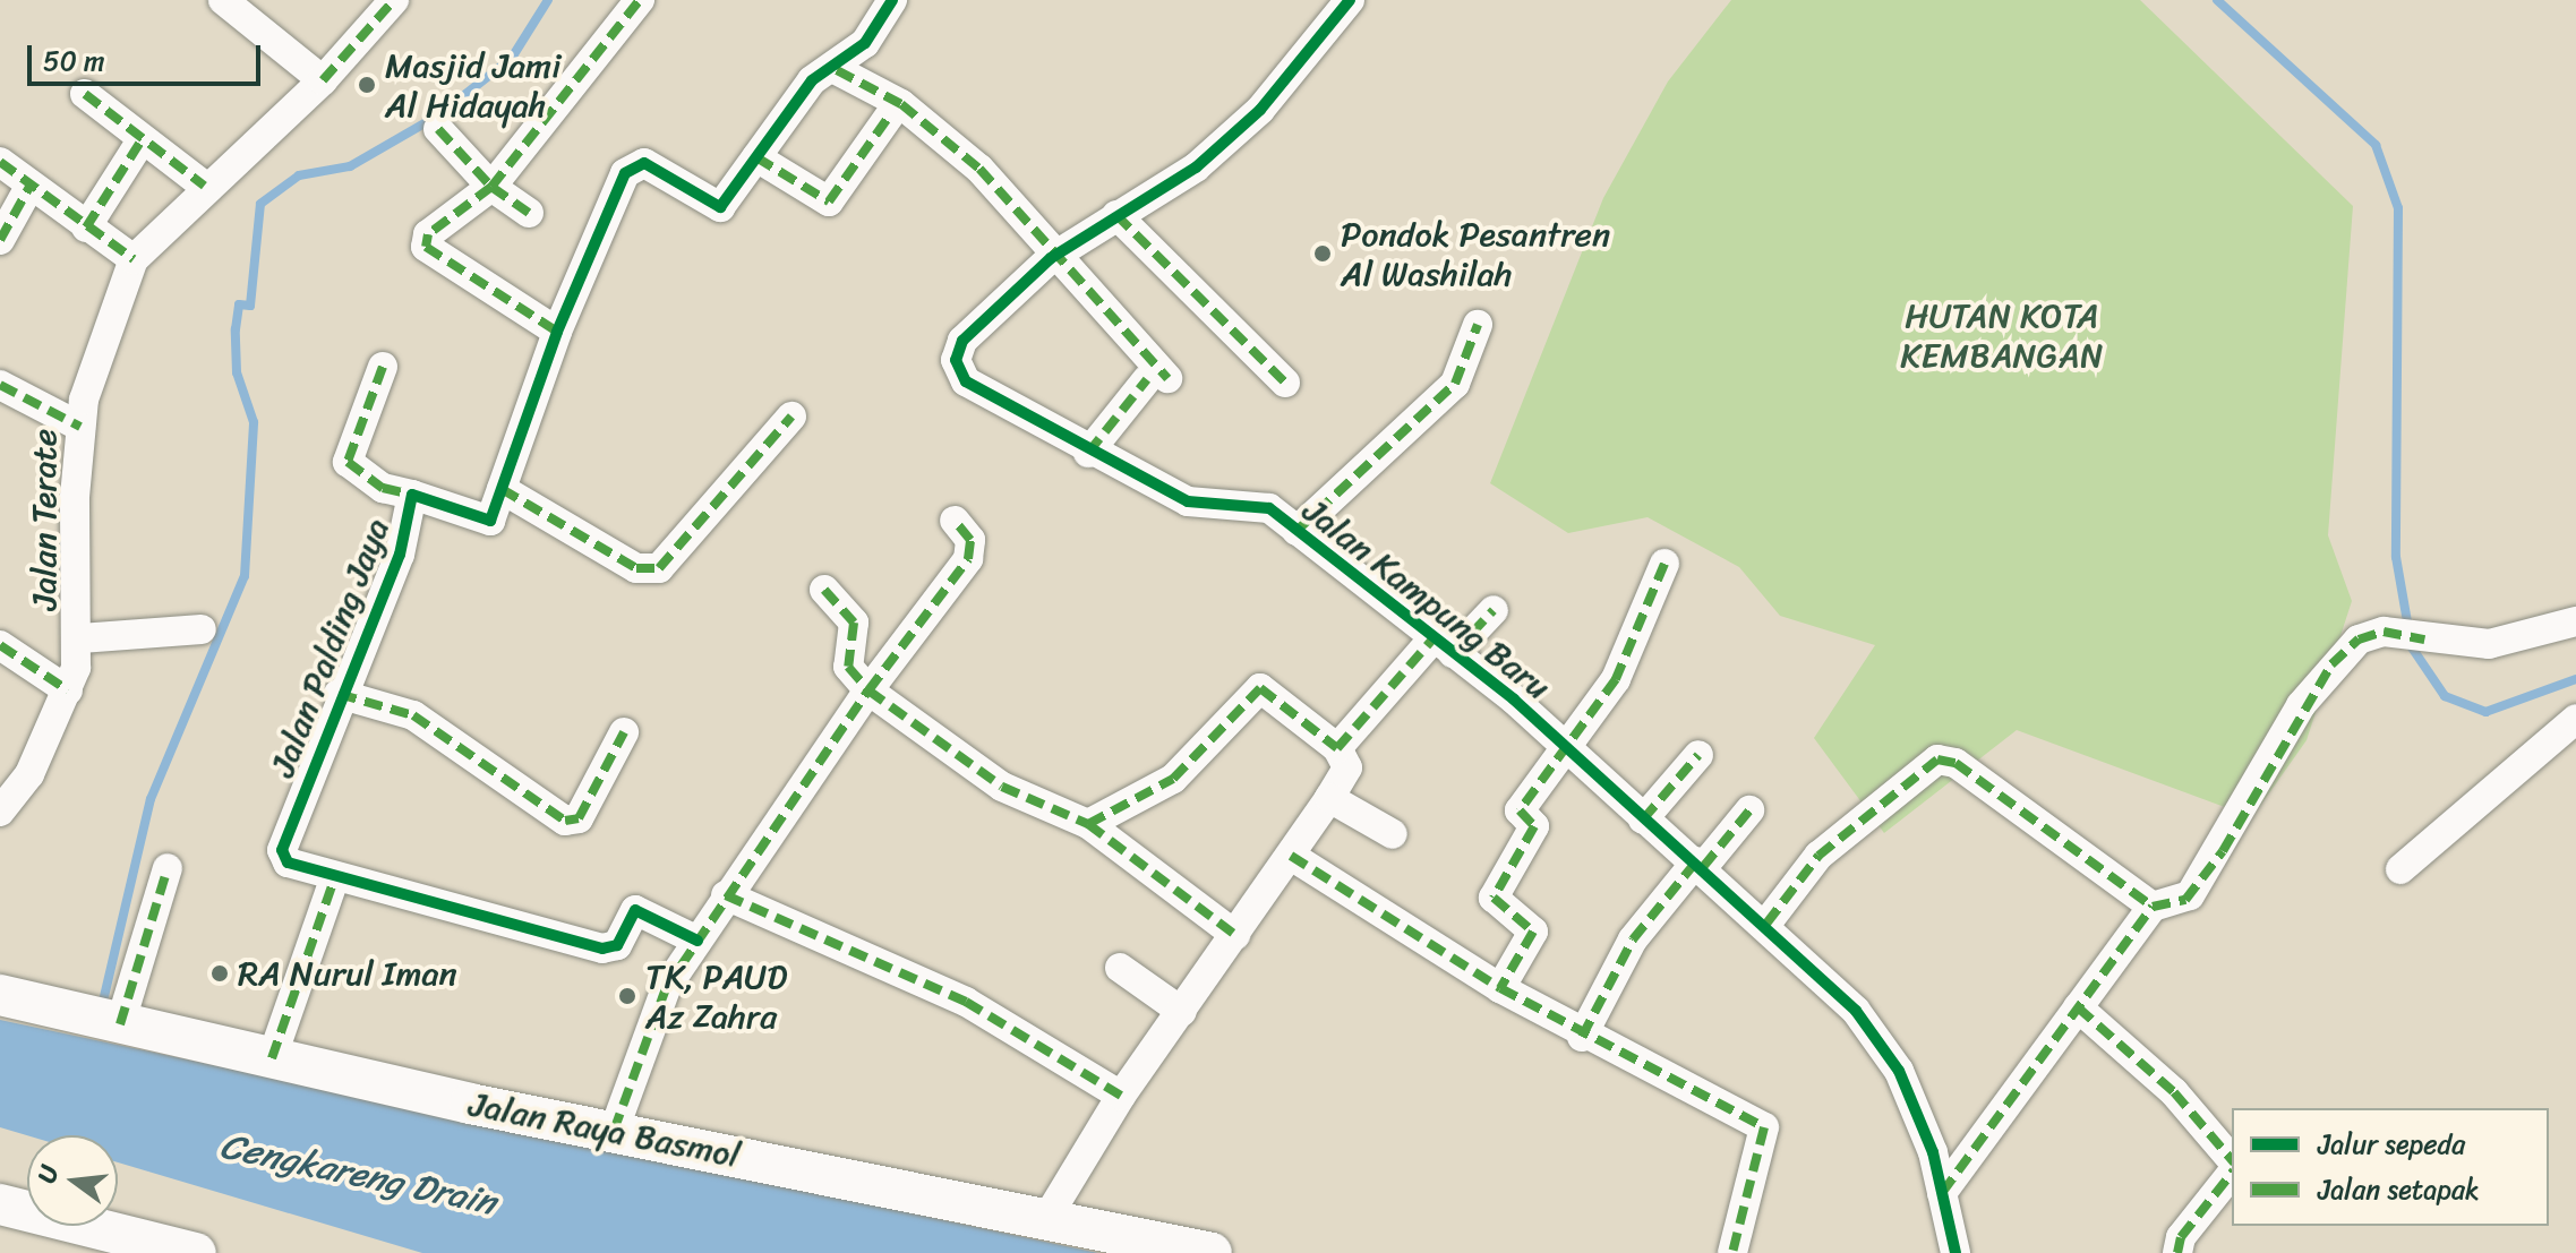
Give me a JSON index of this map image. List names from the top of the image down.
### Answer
{
  "streets": {
    "street": [
      "Jalan Terate",
      "Jalan Kampung Baru",
      "Jalan Palding Jaya",
      "Jalan Raya Basmol"
    ]
  },
  "water": ["Cengkareng Drain"],
  "parks": ["HUTAN KOTA KEMBANGAN"],
  "places": [
    "Masjid Jami Al Hidayah",
    "Pondok Pesantren Al Washilah",
    "RA Nurul Iman",
    "TK, PAUD Az Zahra"
  ],
  "legend": ["Jalur sepeda", "Jalan setapak"],
  "scale_bar": "50 m",
  "north": "left"
}
